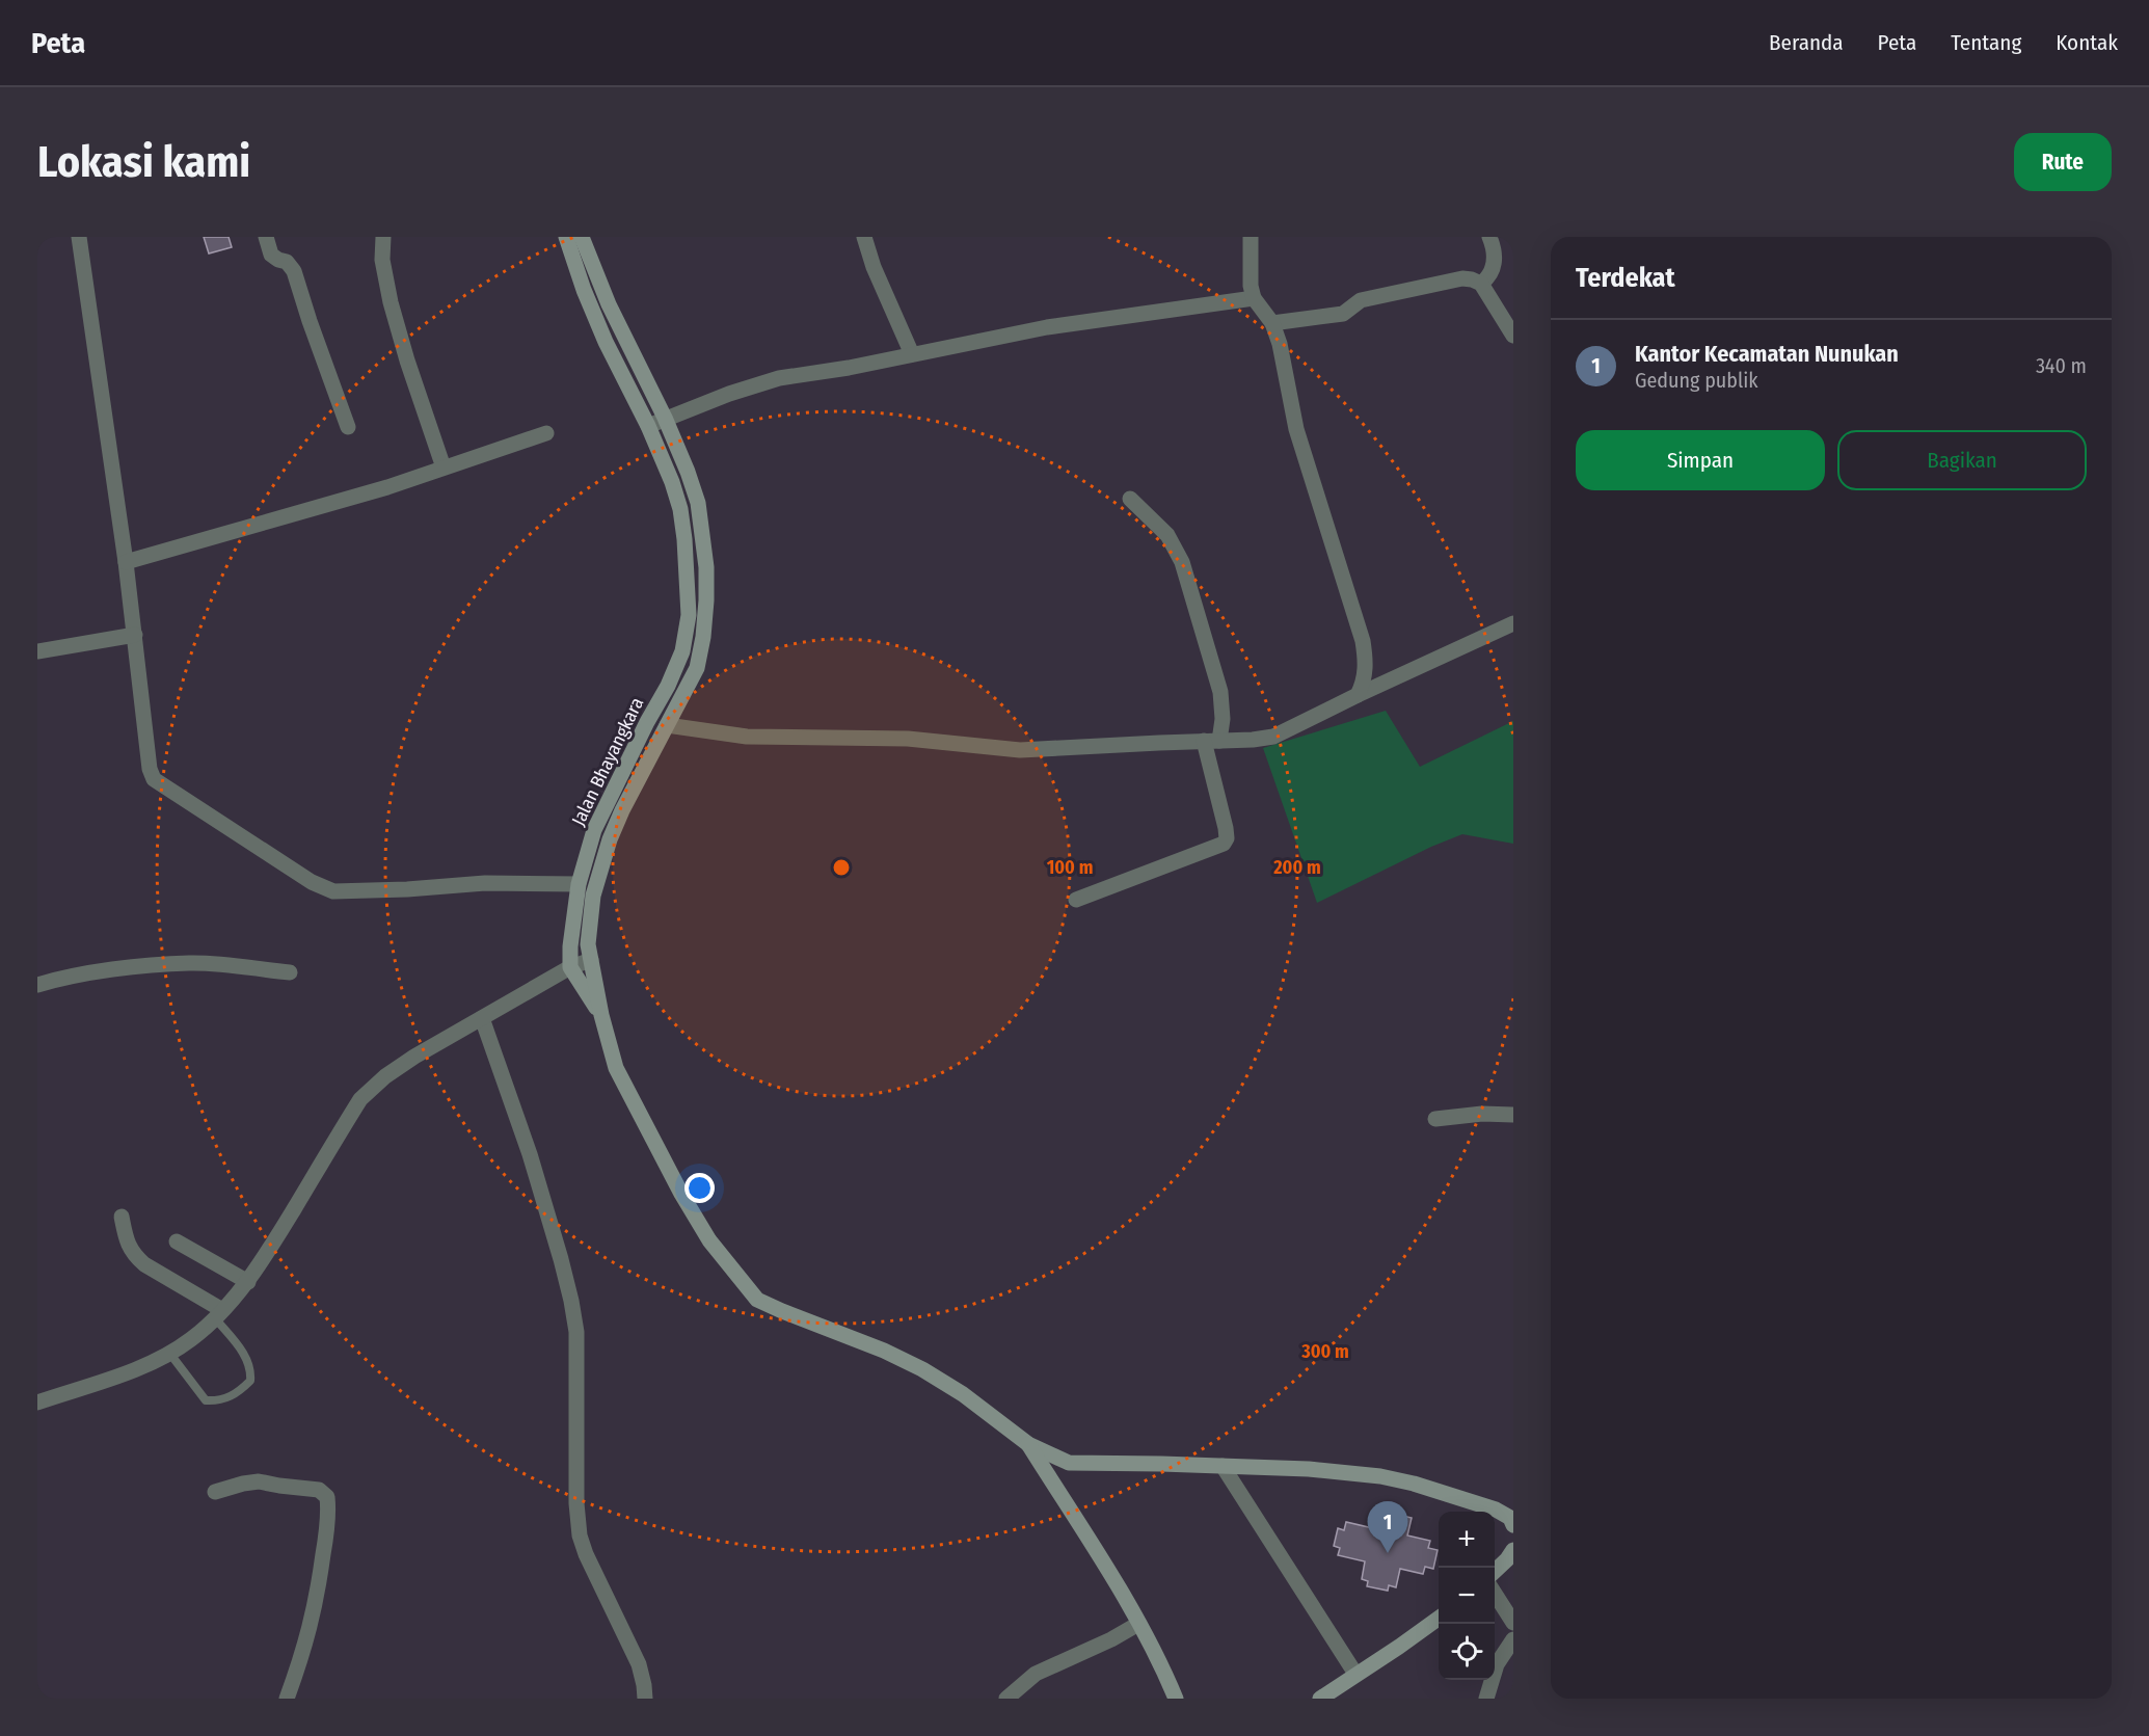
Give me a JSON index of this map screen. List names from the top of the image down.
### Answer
{
  "streets": {
    "main road": ["Jalan Bhayangkara"]
  },
  "page": {
    "header": "Peta",
    "nav": [
      "Beranda",
      "Peta",
      "Tentang",
      "Kontak"
    ],
    "buttons": [
      "Rute",
      ["Simpan", "Bagikan"]
    ],
    "title": "Lokasi kami",
    "heading": "Terdekat",
    "list": [
      {
        "mark": "1",
        "name": "Kantor Kecamatan Nunukan",
        "note": "Gedung publik",
        "value": "340 m"
      }
    ],
    "pins": "1",
    "map_buttons": ["+", "−"]
  },
  "rings": ["100 m", "200 m", "300 m"]
}
